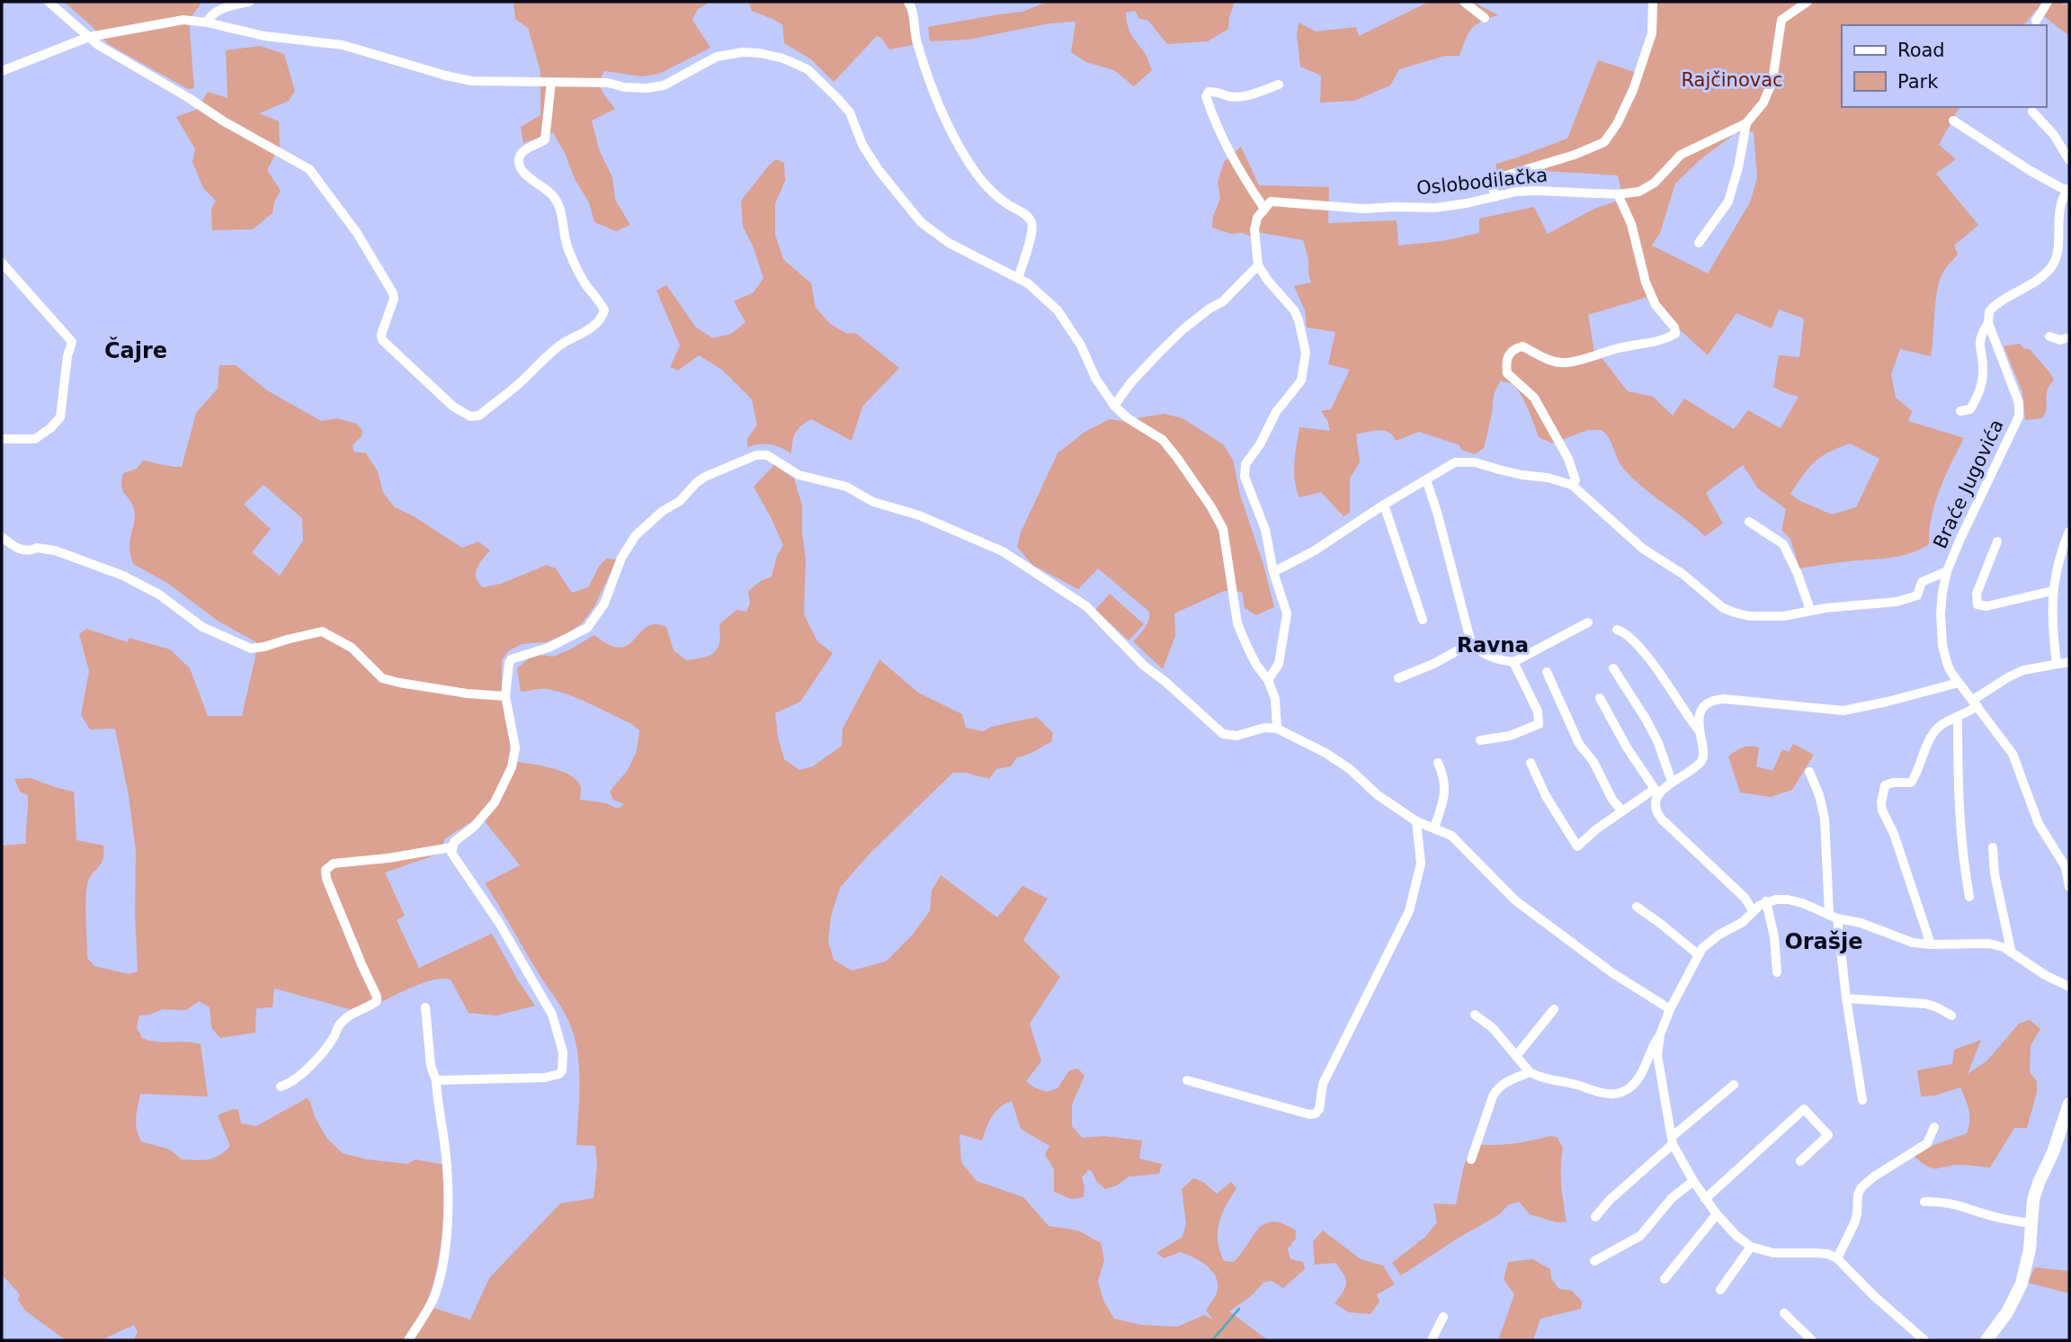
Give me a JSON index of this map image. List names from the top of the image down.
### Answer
{
  "streets": {
    "street": ["Oslobodilačka", "Braće Jugovića"]
  },
  "districts": ["Čajre", "Ravna", "Orašje"],
  "parks": ["Rajčinovac"],
  "legend": ["Road", "Park"]
}
